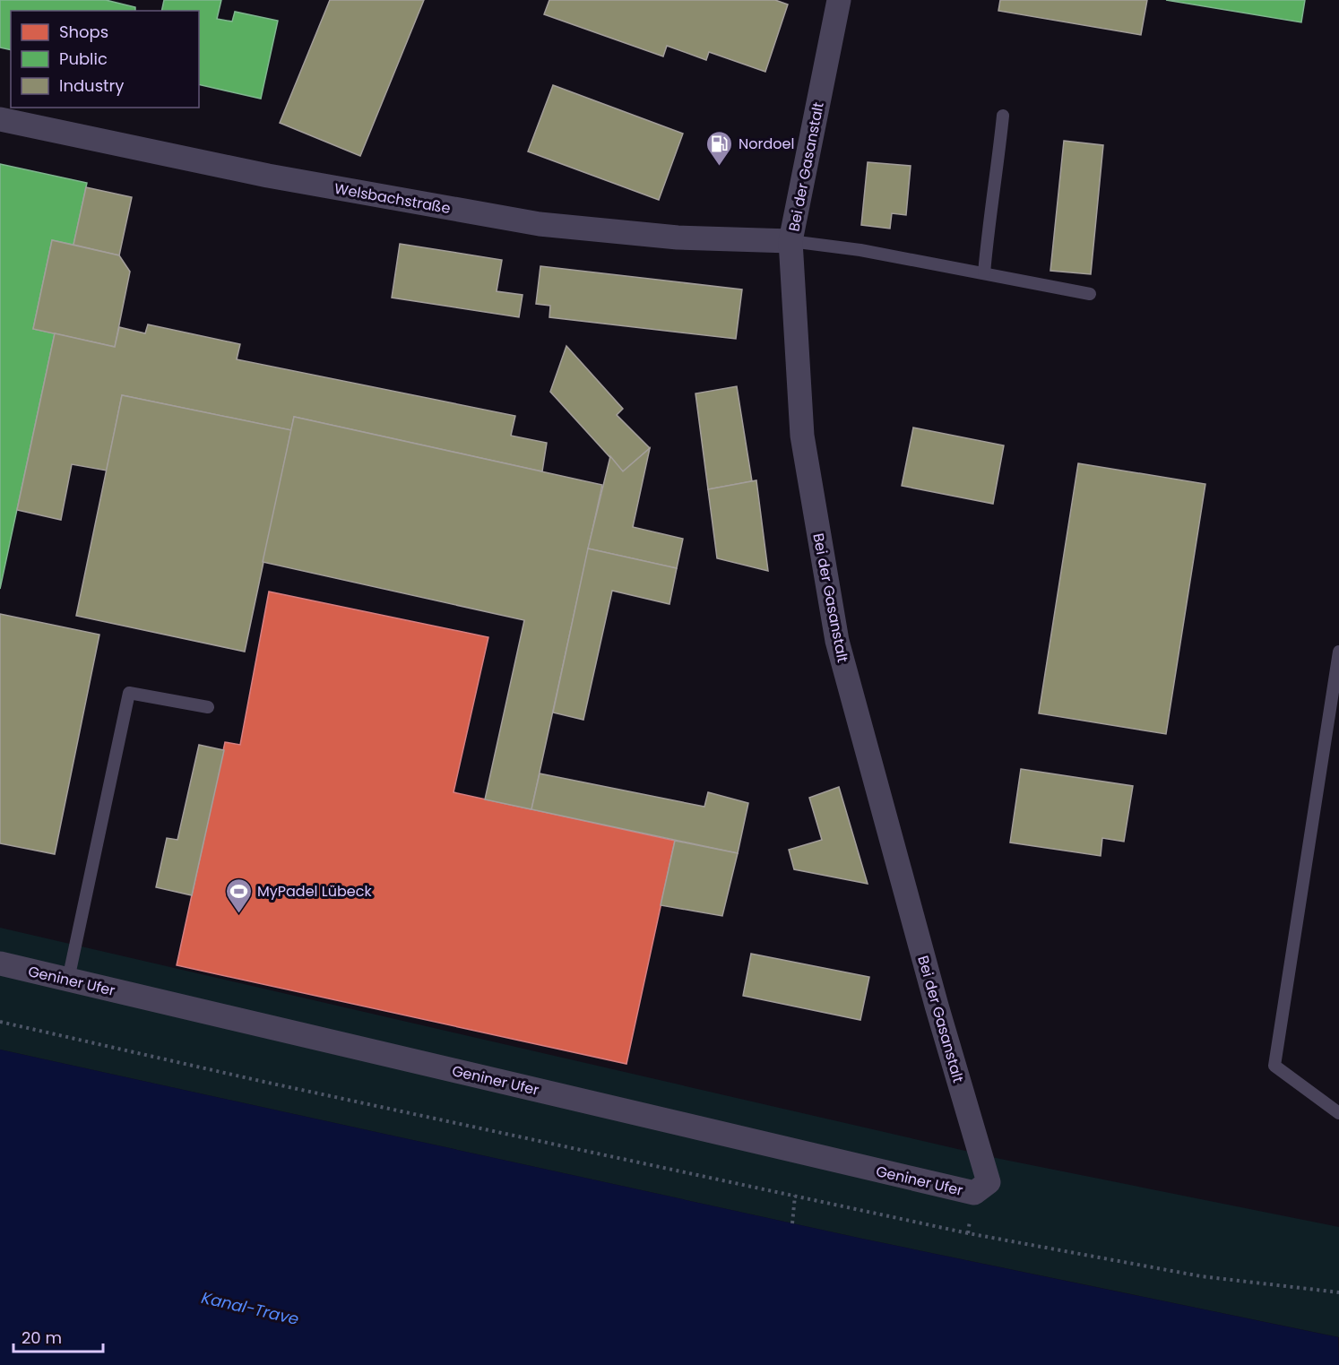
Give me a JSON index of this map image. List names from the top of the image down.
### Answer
{
  "streets": {
    "street": ["Bei der Gasanstalt", "Welsbachstraße", "Geniner Ufer"]
  },
  "crossings": [
    ["Bei der Gasanstalt", "Welsbachstraße"],
    ["Bei der Gasanstalt", "Geniner Ufer"]
  ],
  "water": ["Kanal-Trave"],
  "places": {
    "fuel station": ["Nordoel"],
    "sports": ["MyPadel Lübeck"]
  },
  "legend": ["Shops", "Public", "Industry"],
  "scale_bar": "20 m"
}
